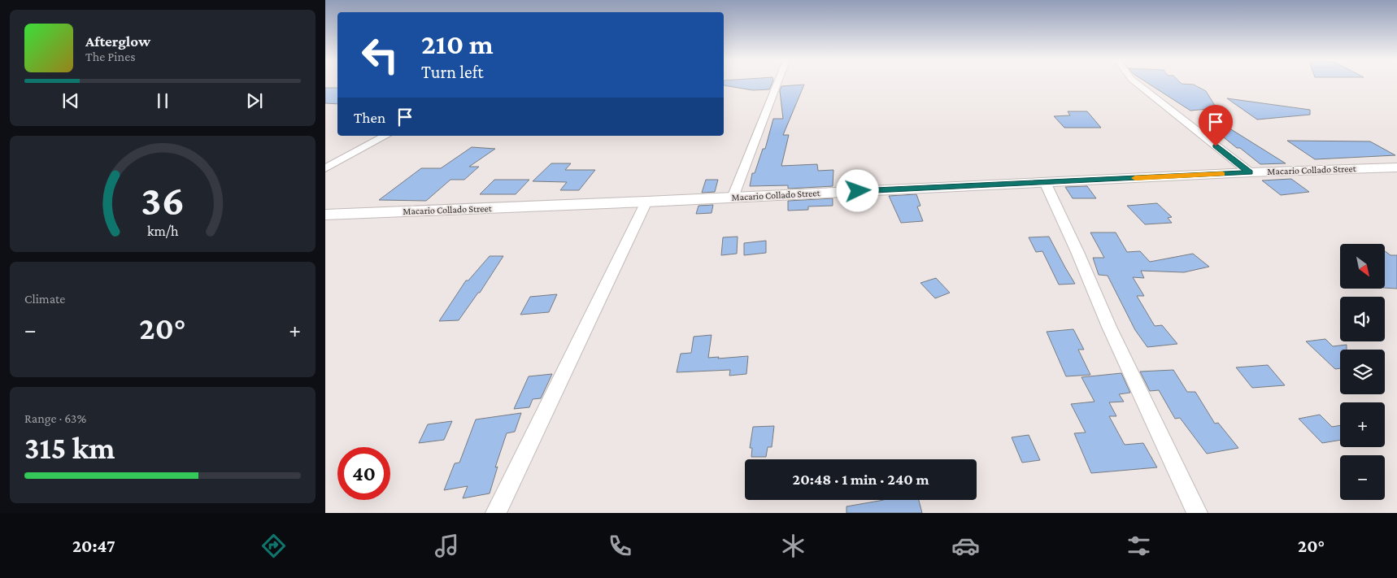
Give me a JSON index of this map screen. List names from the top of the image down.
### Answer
{
  "streets": {
    "street": ["Macario Collado Street"]
  },
  "north": "bottom right",
  "page": {
    "turn": ["210 m", "Turn left"],
    "song": ["Afterglow", "The Pines"],
    "then": "Then",
    "map_buttons": ["+", "−"],
    "tile": [
      "Climate",
      ["Range · 63%", "315 km"]
    ],
    "heat": ["−", "20°", "+"],
    "limit": "40",
    "trip": "20:48 · 1 min · 240 m",
    "tabs": ["20:47", "20°"],
    "gauge": ["36", "km/h"]
  }
}
